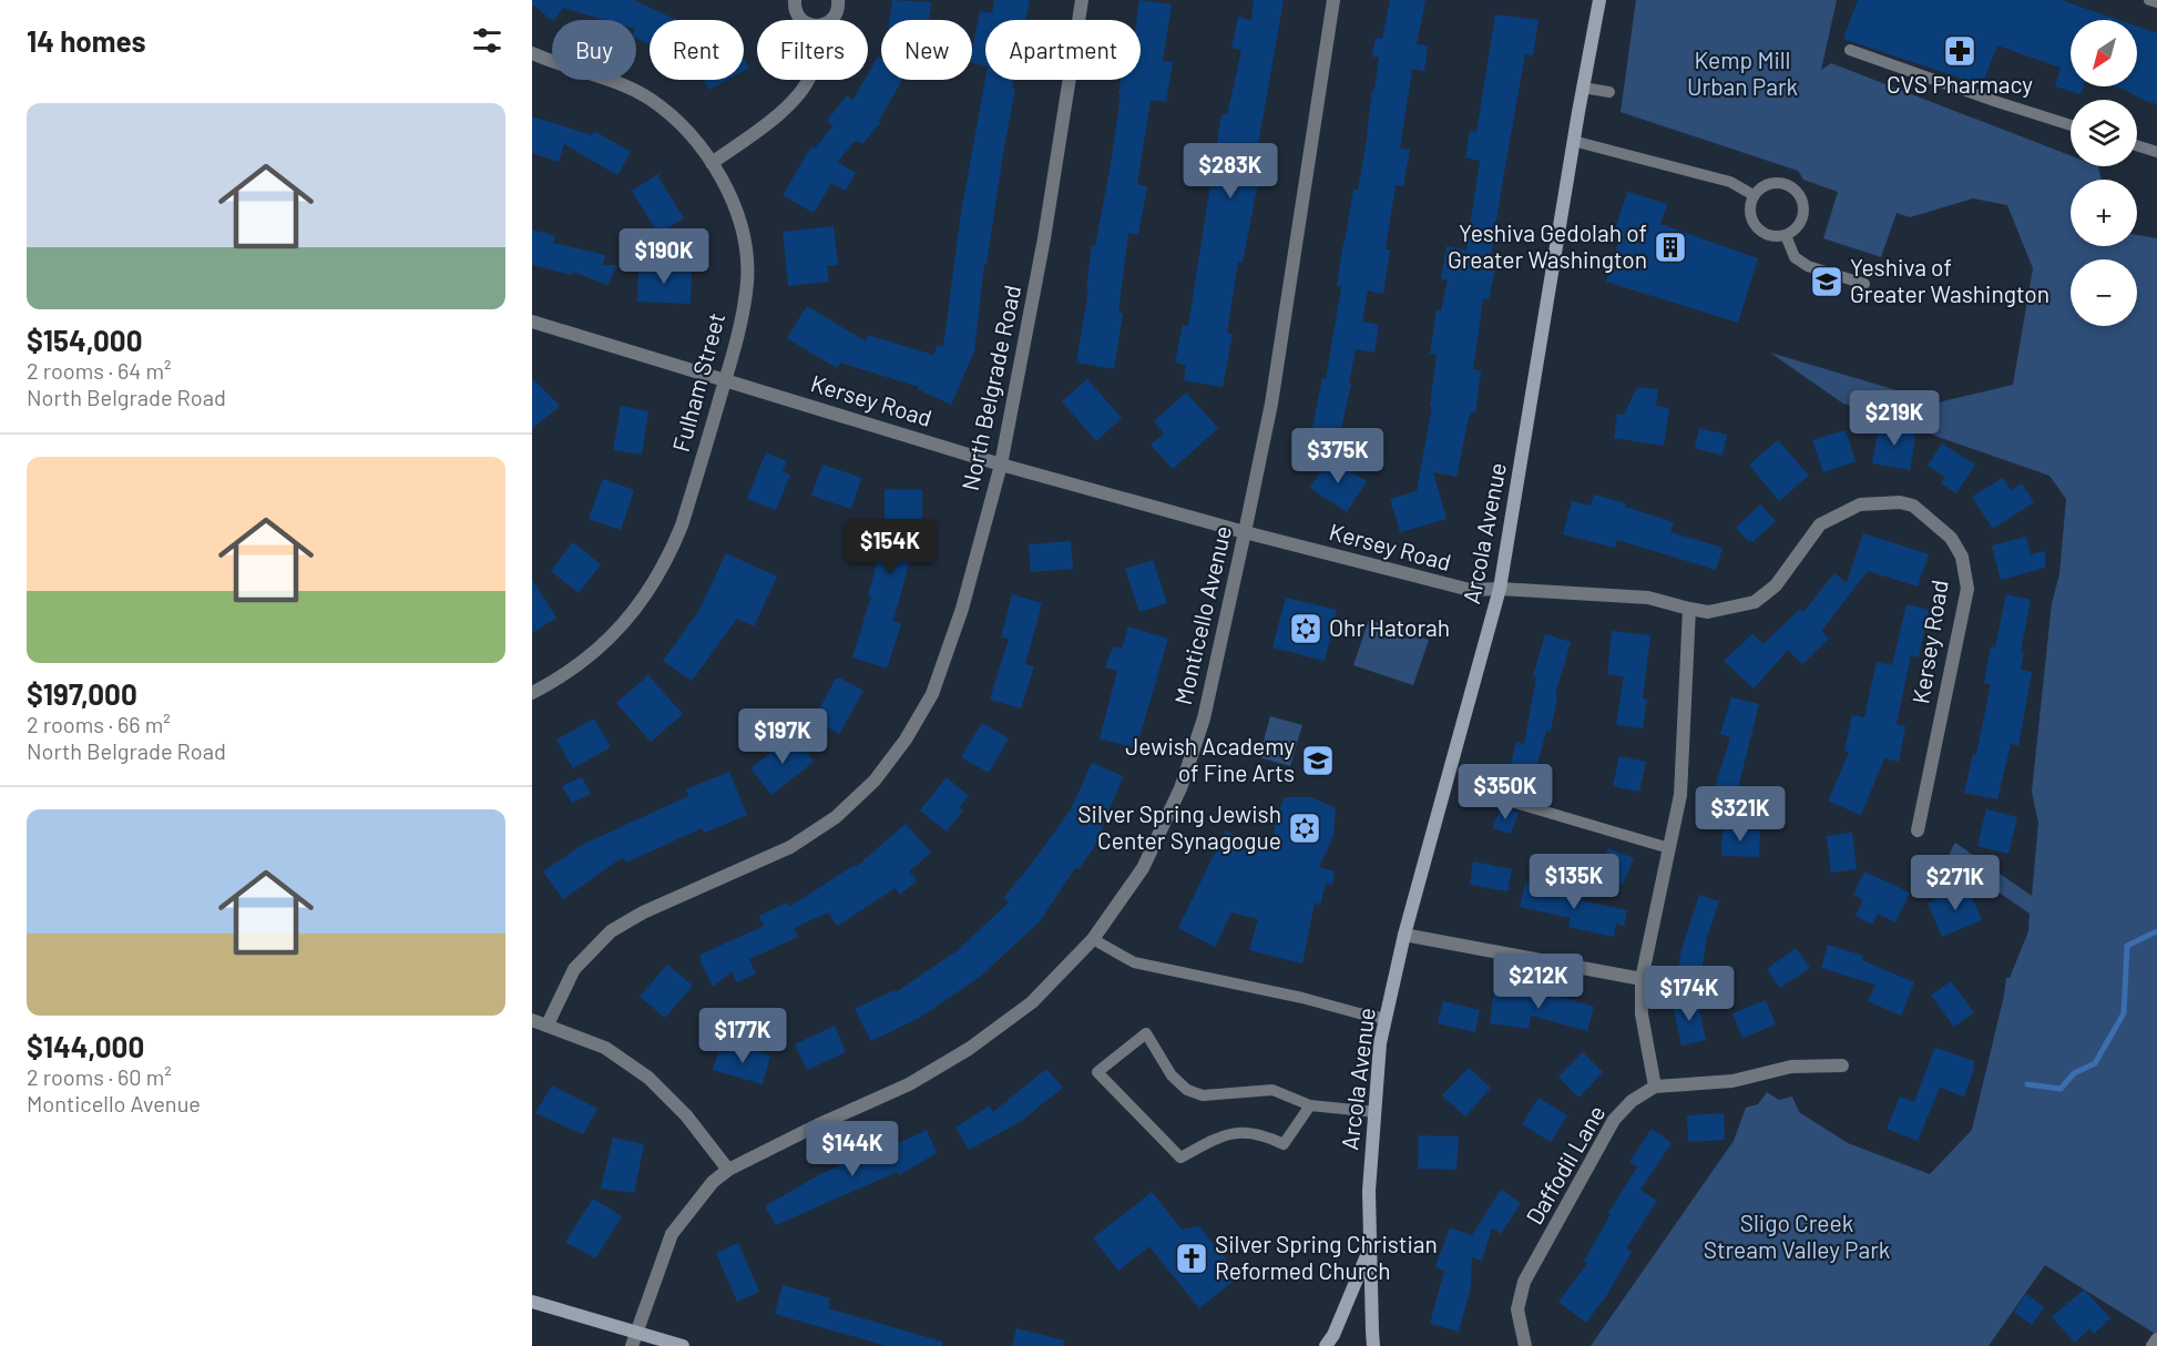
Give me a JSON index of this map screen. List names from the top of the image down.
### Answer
{
  "streets": {
    "street": [
      "Fulham Street",
      "North Belgrade Road",
      "Kersey Road",
      "Arcola Avenue",
      "Monticello Avenue",
      "Daffodil Lane"
    ]
  },
  "crossings": [
    ["Fulham Street", "Kersey Road"],
    ["North Belgrade Road", "Kersey Road"],
    ["Kersey Road", "Arcola Avenue"],
    ["Kersey Road", "Monticello Avenue"]
  ],
  "parks": ["Kemp Mill Urban Park", "Sligo Creek Stream Valley Park"],
  "places": {
    "pharmacy": ["CVS Pharmacy"],
    "building": ["Yeshiva Gedolah of Greater Washington"],
    "school or university": ["Yeshiva of Greater Washington", "Jewish Academy of Fine Arts"],
    "synagogue": ["Ohr Hatorah", "Silver Spring Jewish Center Synagogue"],
    "church": ["Silver Spring Christian Reformed Church"]
  },
  "north": "bottom left",
  "page": {
    "heading": "14 homes",
    "map_buttons": ["+", "−"],
    "chip": [
      "Buy",
      "Rent",
      "Filters",
      "New",
      "Apartment"
    ],
    "list": [
      {
        "name": "$154,000",
        "note": "2 rooms · 64 m² · North Belgrade Road"
      },
      {
        "name": "$197,000",
        "note": "2 rooms · 66 m² · North Belgrade Road"
      },
      {
        "name": "$144,000",
        "note": "2 rooms · 60 m² · Monticello Avenue"
      }
    ],
    "price": [
      "$283K",
      "$190K",
      "$219K",
      "$375K",
      "$154K",
      "$197K",
      "$350K",
      "$321K",
      "$135K",
      "$271K",
      "$212K",
      "$174K",
      "$177K",
      "$144K"
    ]
  }
}
